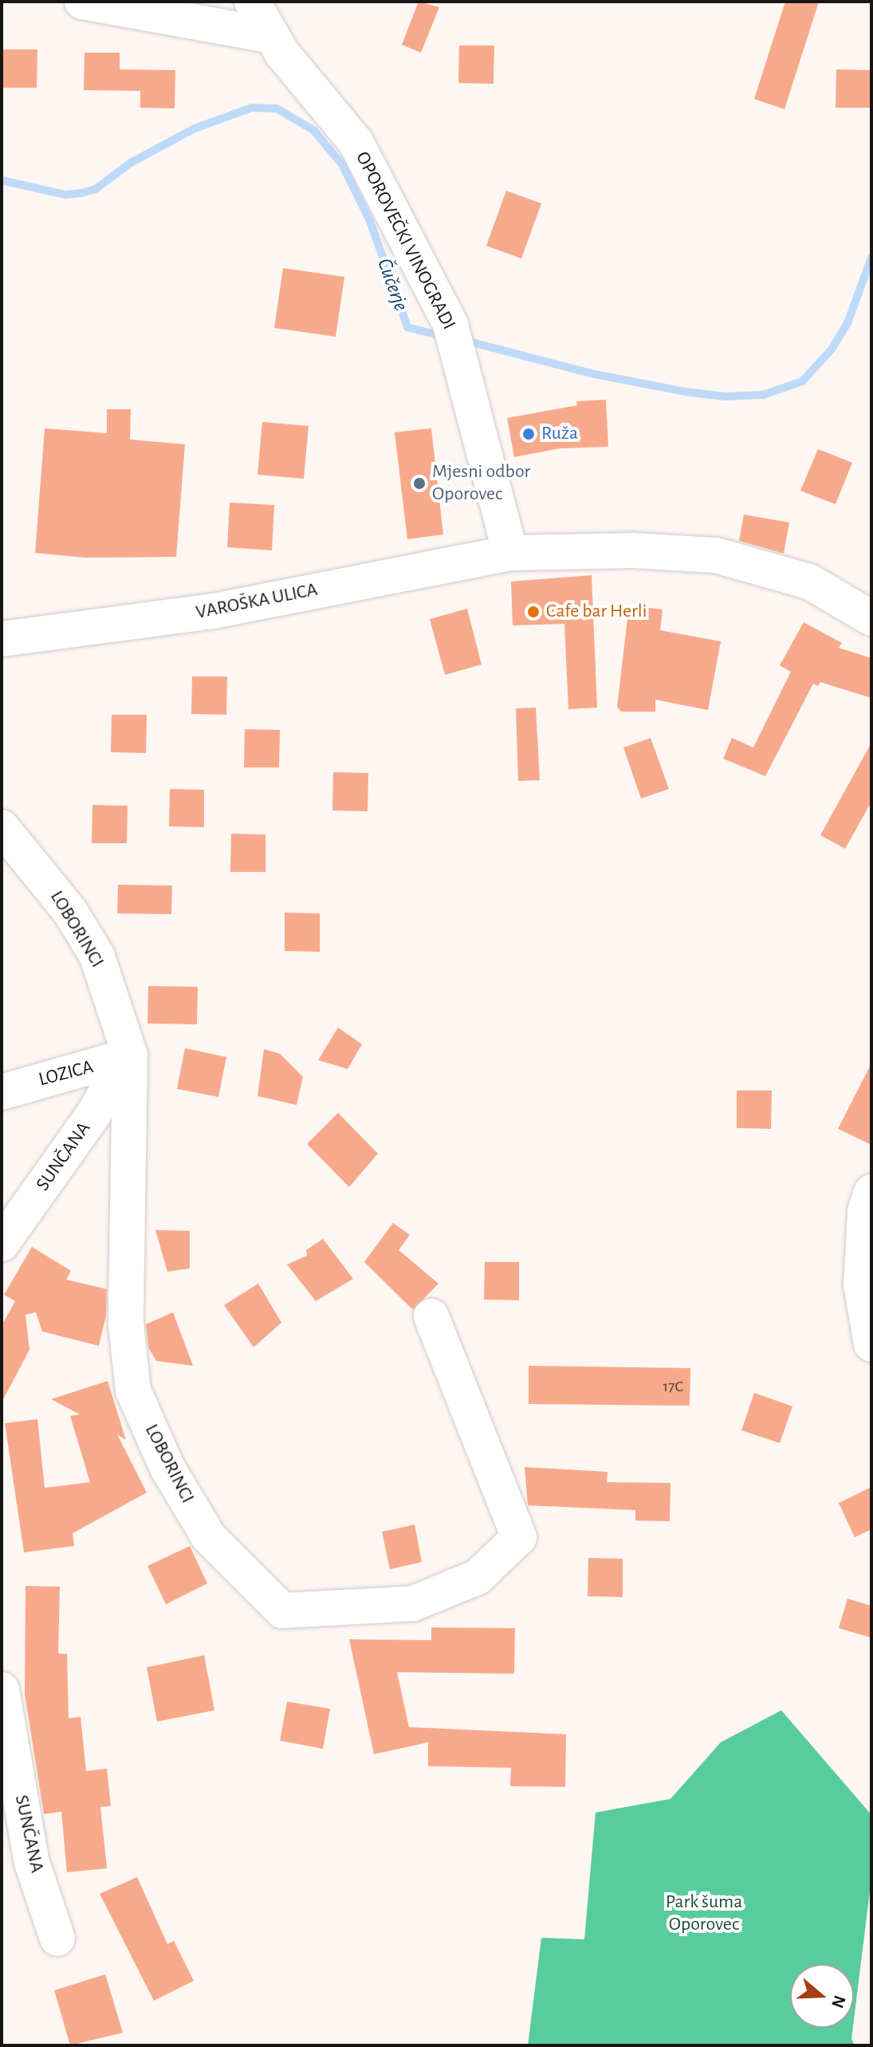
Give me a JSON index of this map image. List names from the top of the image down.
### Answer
{
  "streets": {
    "street": [
      "OPOROVEČKI VINOGRADI",
      "VAROŠKA ULICA",
      "LOBORINCI",
      "LOZICA",
      "SUNČANA"
    ]
  },
  "crossings": [
    ["OPOROVEČKI VINOGRADI", "VAROŠKA ULICA"],
    ["LOBORINCI", "LOZICA"],
    ["LOBORINCI", "SUNČANA"],
    ["LOZICA", "SUNČANA"]
  ],
  "water": ["Čučerje"],
  "parks": ["Park šuma Oporovec"],
  "places": ["Ruža", "Mjesni odbor Oporovec", "Cafe bar Herli"],
  "house_numbers": ["17C"],
  "north": "right"
}
